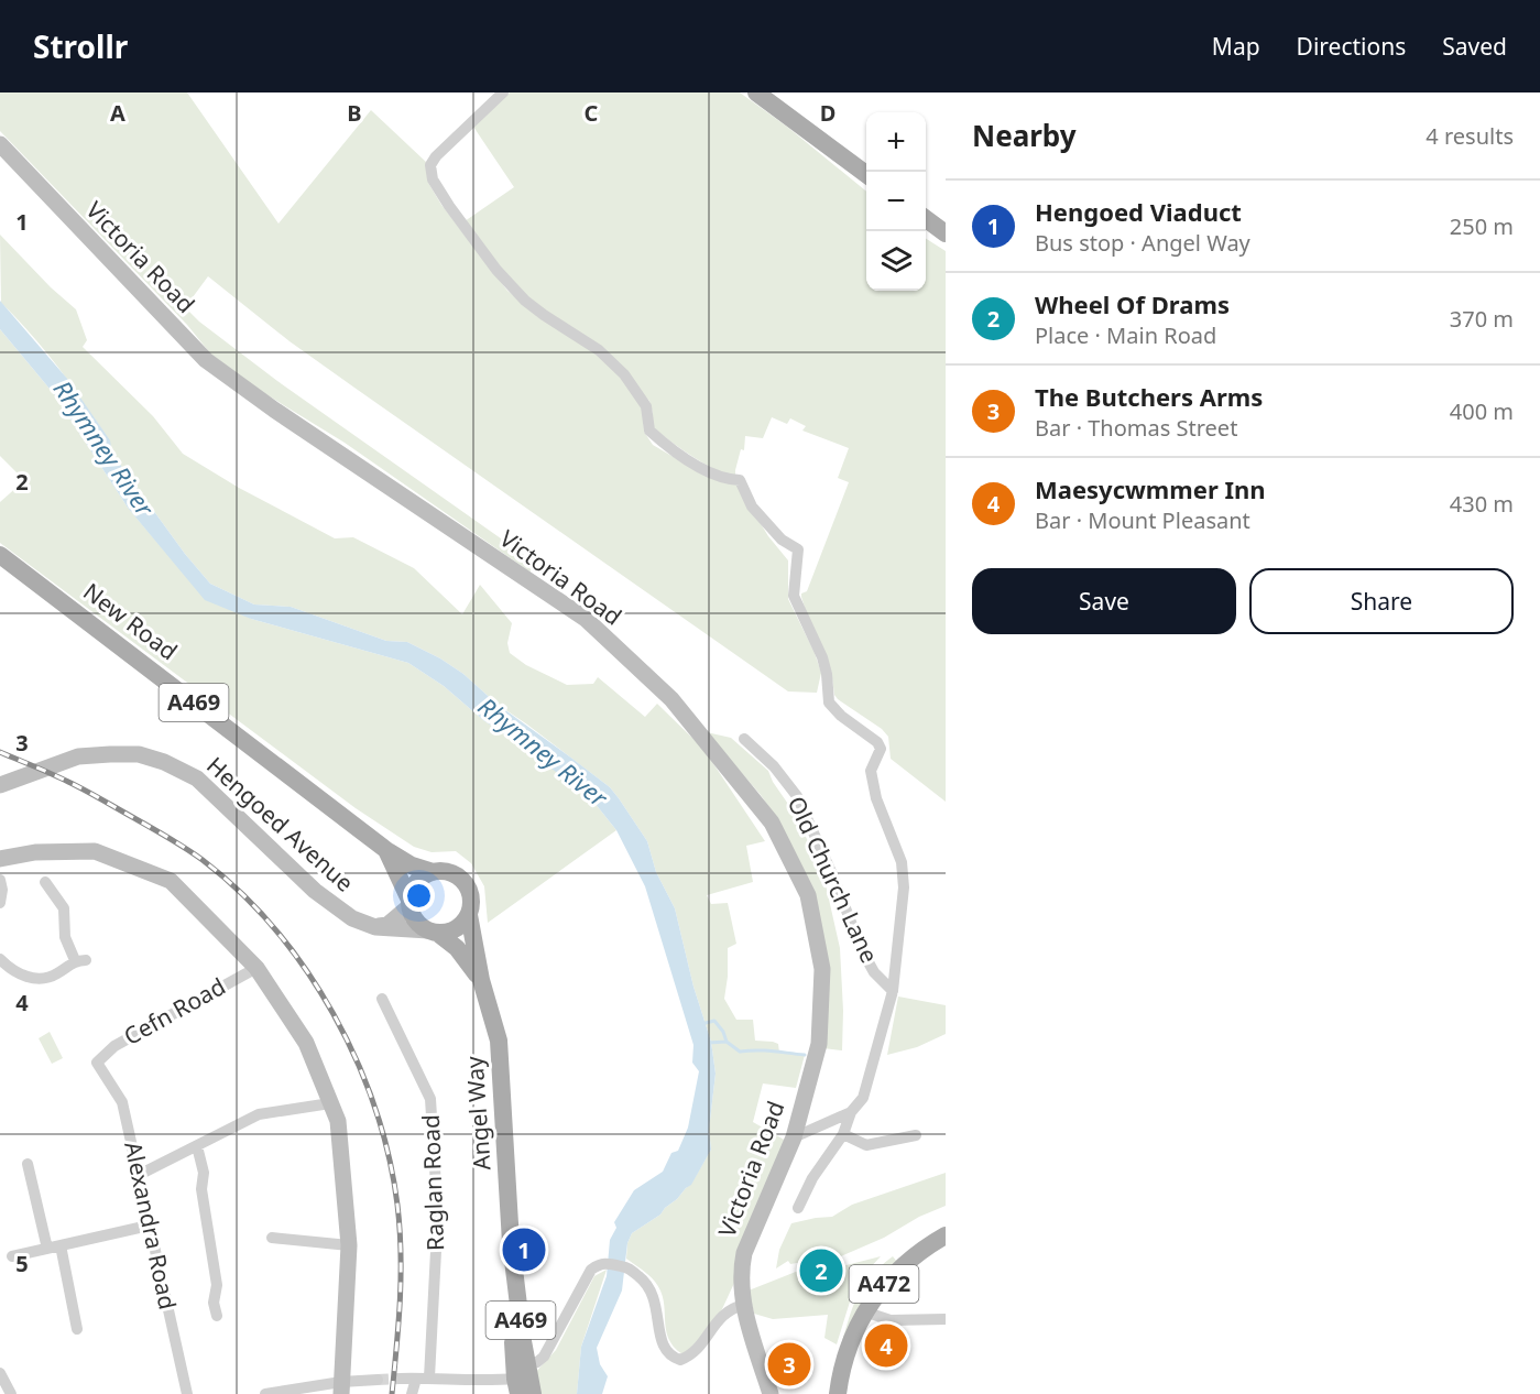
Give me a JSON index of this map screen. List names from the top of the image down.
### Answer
{
  "streets": {
    "main road": [
      "Victoria Road",
      "New Road",
      "A469",
      "Hengoed Avenue",
      "Angel Way",
      "A472"
    ],
    "street": [
      "Old Church Lane",
      "Cefn Road",
      "Raglan Road",
      "Alexandra Road"
    ]
  },
  "crossings": [
    ["New Road", "Hengoed Avenue"],
    ["New Road", "Angel Way"],
    ["A469", "Angel Way"],
    ["Hengoed Avenue", "Angel Way"],
    ["Cefn Road", "Alexandra Road"]
  ],
  "water": ["Rhymney River"],
  "page": {
    "header": "Strollr",
    "nav": ["Map", "Directions", "Saved"],
    "heading": ["Nearby", "4 results"],
    "map_buttons": ["+", "−"],
    "list": [
      {
        "mark": "1",
        "name": "Hengoed Viaduct",
        "note": "Bus stop · Angel Way",
        "value": "250 m"
      },
      {
        "mark": "2",
        "name": "Wheel Of Drams",
        "note": "Place · Main Road",
        "value": "370 m"
      },
      {
        "mark": "3",
        "name": "The Butchers Arms",
        "note": "Bar · Thomas Street",
        "value": "400 m"
      },
      {
        "mark": "4",
        "name": "Maesycwmmer Inn",
        "note": "Bar · Mount Pleasant",
        "value": "430 m"
      }
    ],
    "buttons": ["Save", "Share"],
    "pins": [
      "1",
      "2",
      "4",
      "3"
    ]
  },
  "grid": {
    "columns": [
      "A",
      "B",
      "C",
      "D"
    ],
    "rows": [
      "1",
      "2",
      "3",
      "4",
      "5"
    ]
  }
}
